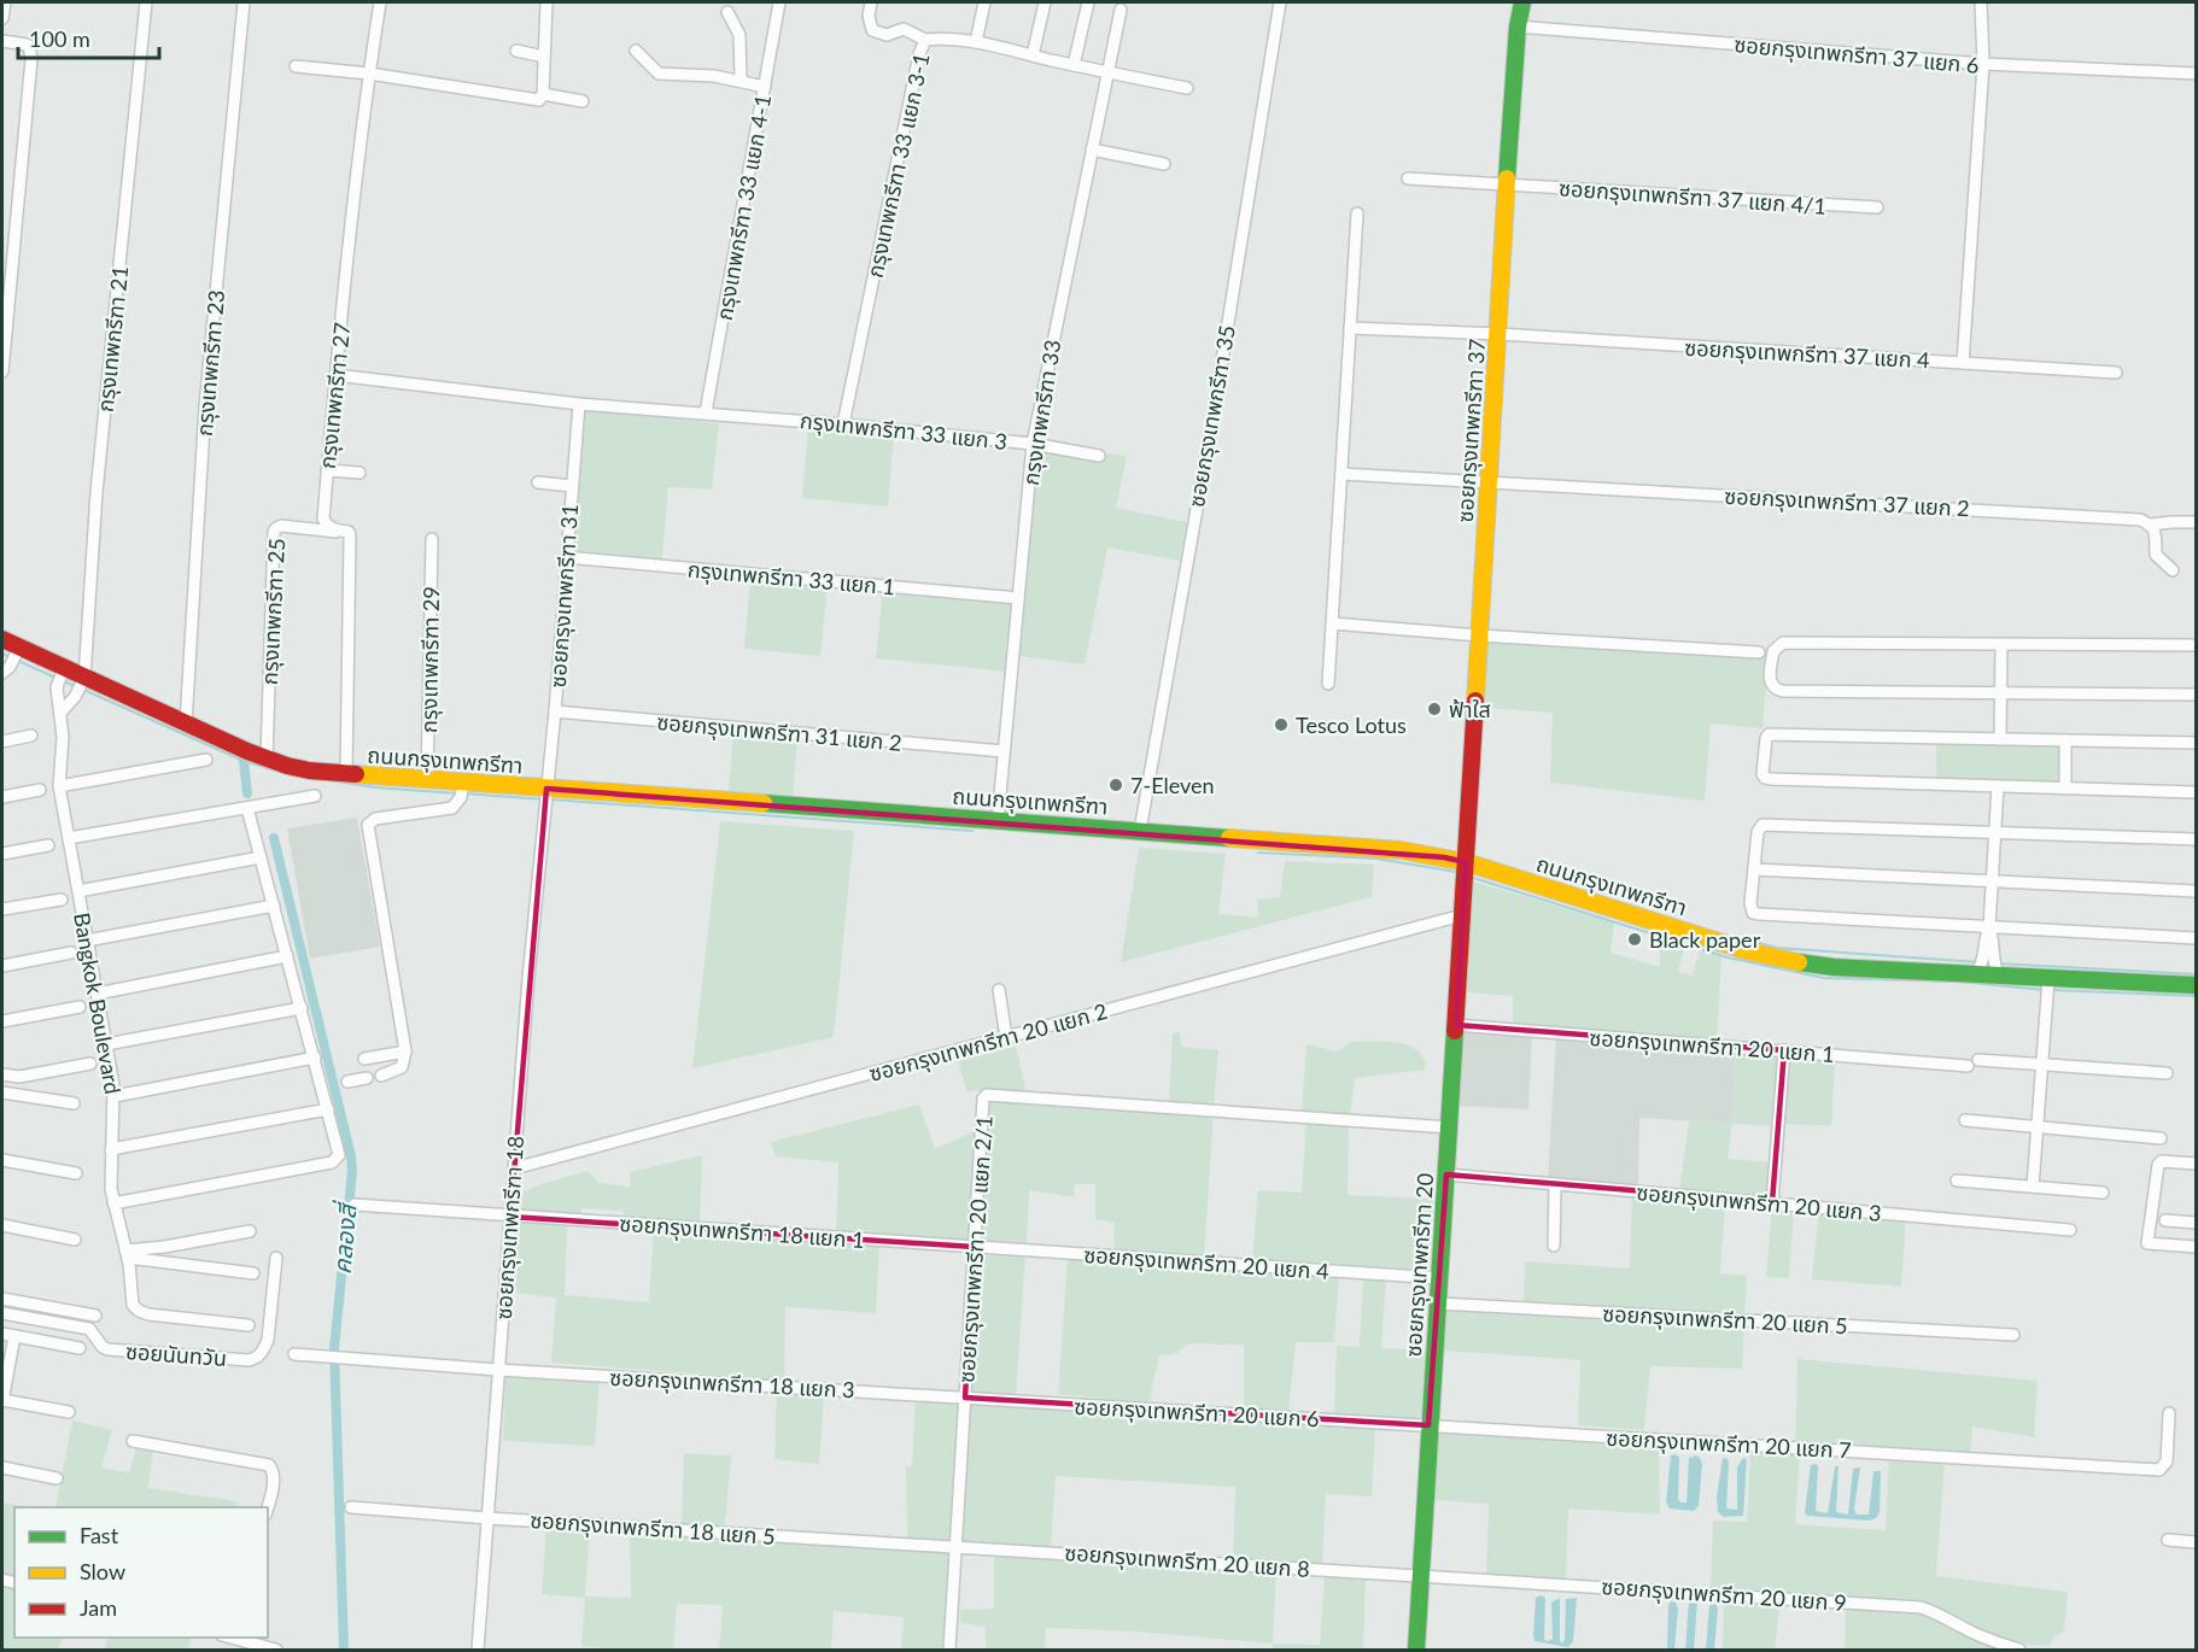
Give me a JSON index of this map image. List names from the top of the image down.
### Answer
{
  "streets": {
    "main road": ["ซอยกรุงเทพกรีฑา 37", "ถนนกรุงเทพกรีฑา", "ซอยกรุงเทพกรีฑา 20"],
    "street": [
      "ซอยกรุงเทพกรีฑา 37 แยก 6",
      "กรุงเทพกรีฑา 33 แยก 3-1",
      "ซอยกรุงเทพกรีฑา 37 แยก 4/1",
      "กรุงเทพกรีฑา 33 แยก 4-1",
      "กรุงเทพกรีฑา 21",
      "ซอยกรุงเทพกรีฑา 37 แยก 4",
      "กรุงเทพกรีฑา 23",
      "กรุงเทพกรีฑา 27",
      "กรุงเทพกรีฑา 33",
      "ซอยกรุงเทพกรีฑา 35",
      "กรุงเทพกรีฑา 33 แยก 3",
      "ซอยกรุงเทพกรีฑา 37 แยก 2",
      "กรุงเทพกรีฑา 33 แยก 1",
      "ซอยกรุงเทพกรีฑา 31",
      "กรุงเทพกรีฑา 25",
      "กรุงเทพกรีฑา 29",
      "ซอยกรุงเทพกรีฑา 31 แยก 2",
      "Bangkok Boulevard",
      "ซอยกรุงเทพกรีฑา 20 แยก 2",
      "ซอยกรุงเทพกรีฑา 20 แยก 1",
      "ซอยกรุงเทพกรีฑา 20 แยก 3",
      "ซอยกรุงเทพกรีฑา 18",
      "ซอยกรุงเทพกรีฑา 18 แยก 1",
      "ซอยกรุงเทพกรีฑา 20 แยก 2/1",
      "ซอยกรุงเทพกรีฑา 20 แยก 4",
      "ซอยกรุงเทพกรีฑา 20 แยก 5",
      "ซอยนันทวัน",
      "ซอยกรุงเทพกรีฑา 18 แยก 3",
      "ซอยกรุงเทพกรีฑา 20 แยก 6",
      "ซอยกรุงเทพกรีฑา 20 แยก 7",
      "ซอยกรุงเทพกรีฑา 18 แยก 5",
      "ซอยกรุงเทพกรีฑา 20 แยก 8",
      "ซอยกรุงเทพกรีฑา 20 แยก 9"
    ]
  },
  "crossings": [
    ["ซอยกรุงเทพกรีฑา 37 แยก 6", "ซอยกรุงเทพกรีฑา 37"],
    ["กรุงเทพกรีฑา 33 แยก 3-1", "กรุงเทพกรีฑา 33"],
    ["กรุงเทพกรีฑา 33 แยก 3-1", "กรุงเทพกรีฑา 33 แยก 3"],
    ["ซอยกรุงเทพกรีฑา 37 แยก 4/1", "ซอยกรุงเทพกรีฑา 37"],
    ["กรุงเทพกรีฑา 33 แยก 4-1", "กรุงเทพกรีฑา 33 แยก 3"],
    ["กรุงเทพกรีฑา 21", "ถนนกรุงเทพกรีฑา"],
    ["ซอยกรุงเทพกรีฑา 37 แยก 4", "ซอยกรุงเทพกรีฑา 37"],
    ["กรุงเทพกรีฑา 23", "ถนนกรุงเทพกรีฑา"],
    ["กรุงเทพกรีฑา 27", "กรุงเทพกรีฑา 33 แยก 3"],
    ["กรุงเทพกรีฑา 27", "กรุงเทพกรีฑา 25"],
    ["กรุงเทพกรีฑา 27", "ถนนกรุงเทพกรีฑา"],
    ["กรุงเทพกรีฑา 33", "กรุงเทพกรีฑา 33 แยก 3"],
    ["กรุงเทพกรีฑา 33", "กรุงเทพกรีฑา 33 แยก 1"],
    ["กรุงเทพกรีฑา 33", "ซอยกรุงเทพกรีฑา 31 แยก 2"],
    ["กรุงเทพกรีฑา 33", "ถนนกรุงเทพกรีฑา"],
    ["ซอยกรุงเทพกรีฑา 35", "ถนนกรุงเทพกรีฑา"],
    ["กรุงเทพกรีฑา 33 แยก 3", "ซอยกรุงเทพกรีฑา 31"],
    ["ซอยกรุงเทพกรีฑา 37", "ซอยกรุงเทพกรีฑา 37 แยก 2"],
    ["ซอยกรุงเทพกรีฑา 37", "ถนนกรุงเทพกรีฑา"],
    ["ซอยกรุงเทพกรีฑา 37", "ซอยกรุงเทพกรีฑา 20"],
    ["กรุงเทพกรีฑา 33 แยก 1", "ซอยกรุงเทพกรีฑา 31"],
    ["ซอยกรุงเทพกรีฑา 31", "ซอยกรุงเทพกรีฑา 31 แยก 2"],
    ["ซอยกรุงเทพกรีฑา 31", "ถนนกรุงเทพกรีฑา"],
    ["ซอยกรุงเทพกรีฑา 31", "ซอยกรุงเทพกรีฑา 18"],
    ["กรุงเทพกรีฑา 25", "ถนนกรุงเทพกรีฑา"],
    ["กรุงเทพกรีฑา 29", "ถนนกรุงเทพกรีฑา"],
    ["ถนนกรุงเทพกรีฑา", "Bangkok Boulevard"],
    ["ถนนกรุงเทพกรีฑา", "ซอยกรุงเทพกรีฑา 18"],
    ["ถนนกรุงเทพกรีฑา", "ซอยกรุงเทพกรีฑา 20"],
    ["ซอยกรุงเทพกรีฑา 20 แยก 2", "ซอยกรุงเทพกรีฑา 18"],
    ["ซอยกรุงเทพกรีฑา 20 แยก 2", "ซอยกรุงเทพกรีฑา 20"],
    ["ซอยกรุงเทพกรีฑา 20 แยก 1", "ซอยกรุงเทพกรีฑา 20"],
    ["ซอยกรุงเทพกรีฑา 20 แยก 3", "ซอยกรุงเทพกรีฑา 20"],
    ["ซอยกรุงเทพกรีฑา 18", "ซอยกรุงเทพกรีฑา 18 แยก 1"],
    ["ซอยกรุงเทพกรีฑา 18", "ซอยกรุงเทพกรีฑา 18 แยก 3"],
    ["ซอยกรุงเทพกรีฑา 18", "ซอยกรุงเทพกรีฑา 18 แยก 5"],
    ["ซอยกรุงเทพกรีฑา 18 แยก 1", "ซอยกรุงเทพกรีฑา 20 แยก 2/1"],
    ["ซอยกรุงเทพกรีฑา 18 แยก 1", "ซอยกรุงเทพกรีฑา 20 แยก 4"],
    ["ซอยกรุงเทพกรีฑา 20 แยก 2/1", "ซอยกรุงเทพกรีฑา 20 แยก 4"],
    ["ซอยกรุงเทพกรีฑา 20 แยก 2/1", "ซอยกรุงเทพกรีฑา 20"],
    ["ซอยกรุงเทพกรีฑา 20 แยก 2/1", "ซอยกรุงเทพกรีฑา 18 แยก 3"],
    ["ซอยกรุงเทพกรีฑา 20 แยก 2/1", "ซอยกรุงเทพกรีฑา 20 แยก 6"],
    ["ซอยกรุงเทพกรีฑา 20 แยก 2/1", "ซอยกรุงเทพกรีฑา 18 แยก 5"],
    ["ซอยกรุงเทพกรีฑา 20 แยก 2/1", "ซอยกรุงเทพกรีฑา 20 แยก 8"],
    ["ซอยกรุงเทพกรีฑา 20 แยก 4", "ซอยกรุงเทพกรีฑา 20"],
    ["ซอยกรุงเทพกรีฑา 20", "ซอยกรุงเทพกรีฑา 20 แยก 5"],
    ["ซอยกรุงเทพกรีฑา 20", "ซอยกรุงเทพกรีฑา 20 แยก 6"],
    ["ซอยกรุงเทพกรีฑา 20", "ซอยกรุงเทพกรีฑา 20 แยก 7"],
    ["ซอยกรุงเทพกรีฑา 20", "ซอยกรุงเทพกรีฑา 20 แยก 8"],
    ["ซอยกรุงเทพกรีฑา 20", "ซอยกรุงเทพกรีฑา 20 แยก 9"],
    ["ซอยกรุงเทพกรีฑา 18 แยก 3", "ซอยกรุงเทพกรีฑา 20 แยก 6"],
    ["ซอยกรุงเทพกรีฑา 20 แยก 6", "ซอยกรุงเทพกรีฑา 20 แยก 7"],
    ["ซอยกรุงเทพกรีฑา 18 แยก 5", "ซอยกรุงเทพกรีฑา 20 แยก 8"],
    ["ซอยกรุงเทพกรีฑา 20 แยก 8", "ซอยกรุงเทพกรีฑา 20 แยก 9"]
  ],
  "water": ["คลองสี่"],
  "places": [
    "ฟ้าใส",
    "Tesco Lotus",
    "7-Eleven",
    "Black paper"
  ],
  "legend": ["Fast", "Slow", "Jam"],
  "scale_bar": "100 m"
}
